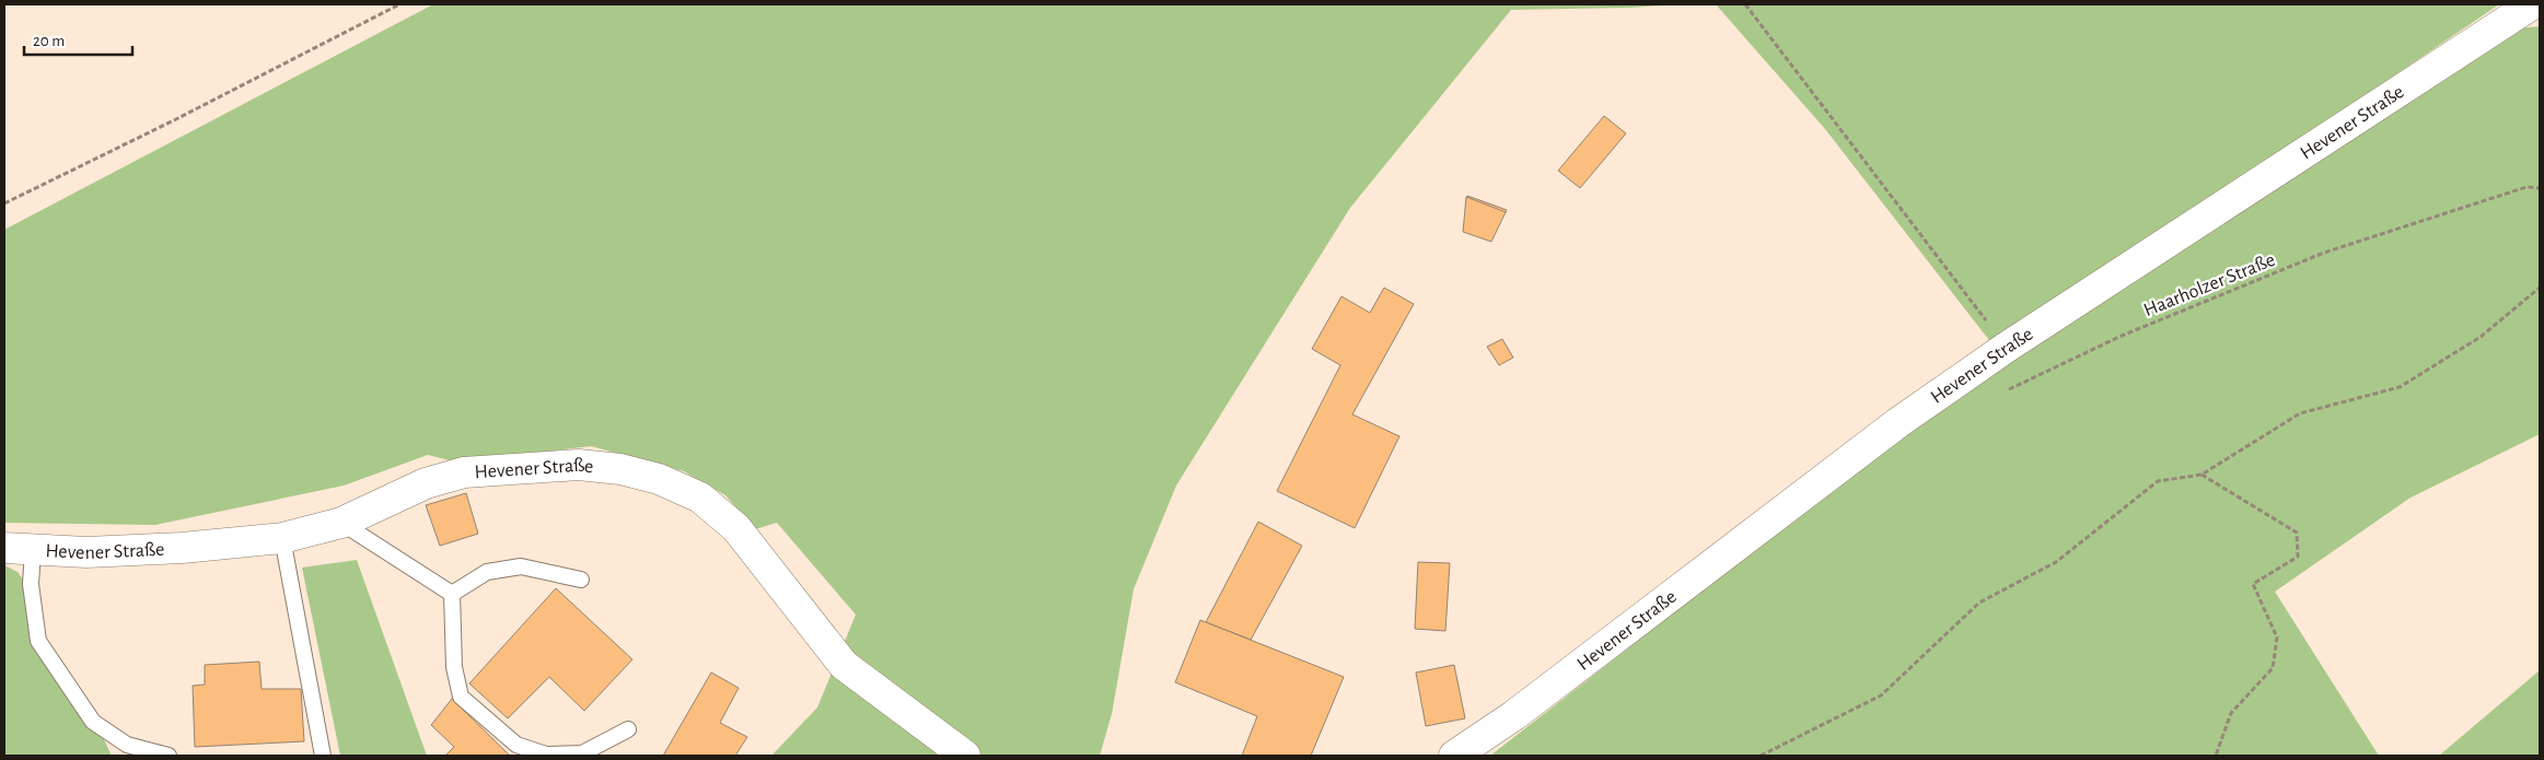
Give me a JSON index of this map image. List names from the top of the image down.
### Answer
{
  "streets": {
    "street": ["Hevener Straße"],
    "path": ["Haarholzer Straße"]
  },
  "scale_bar": "20 m"
}
